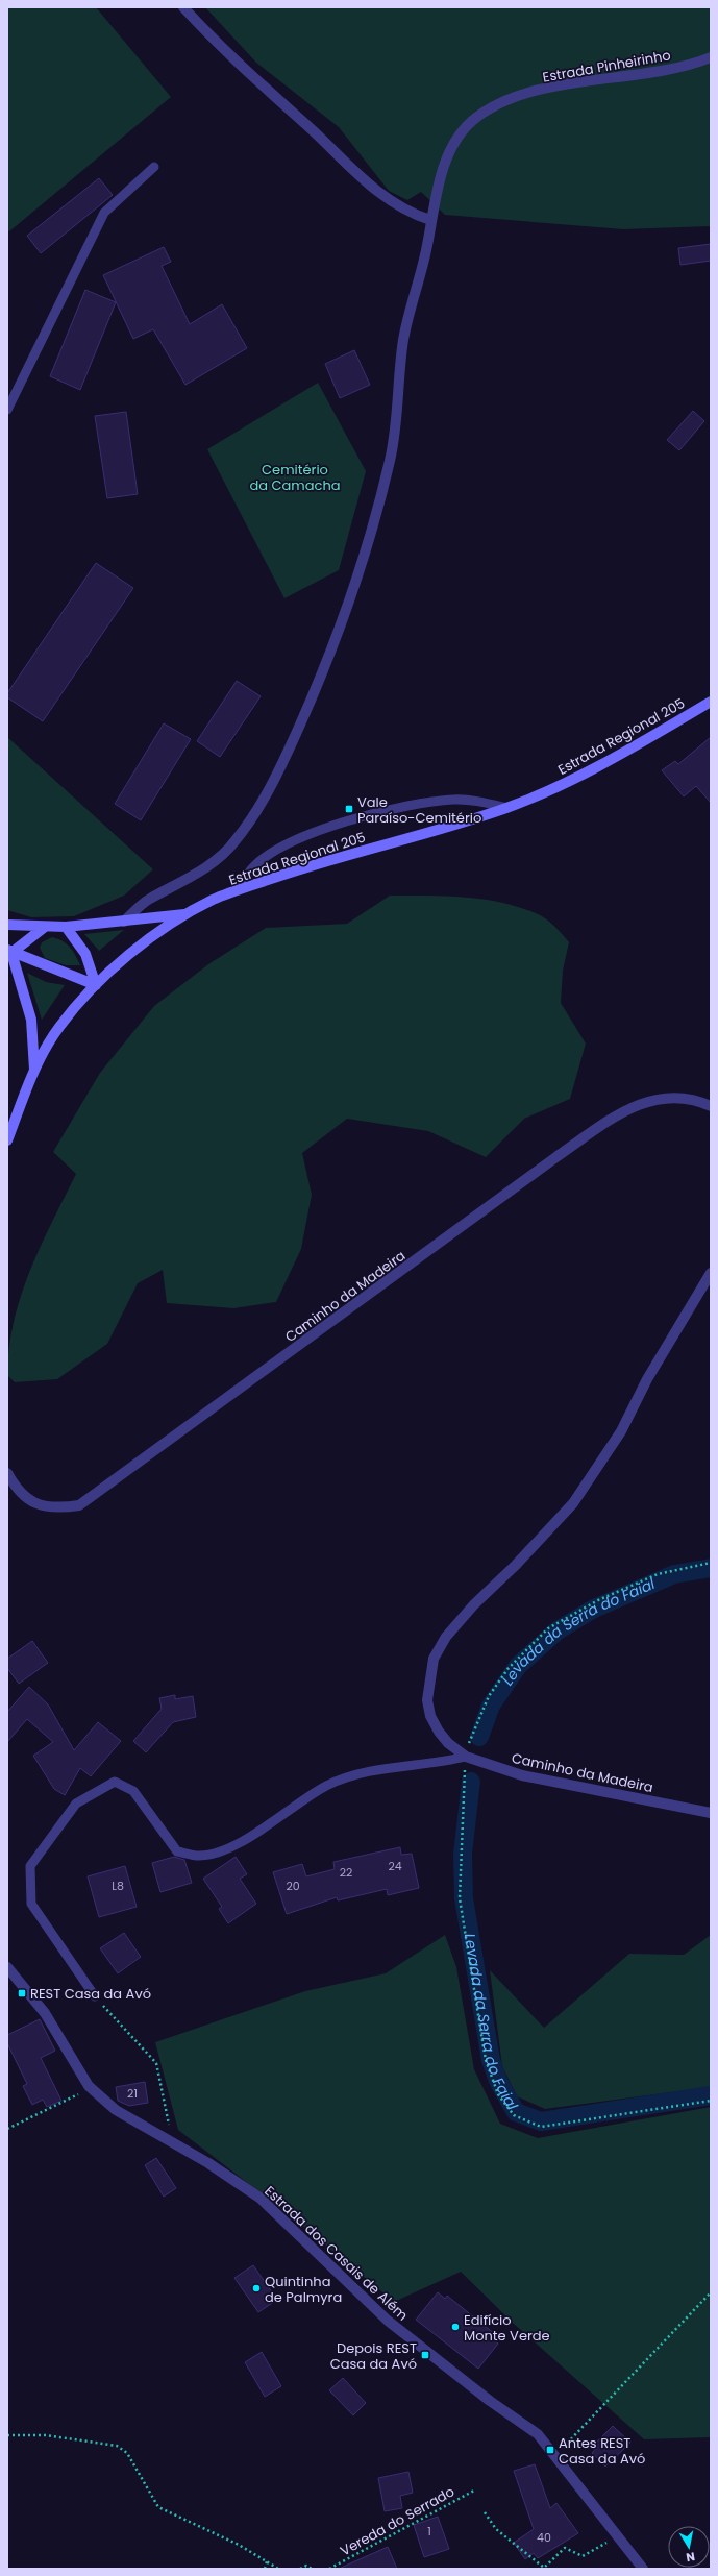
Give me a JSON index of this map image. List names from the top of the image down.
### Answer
{
  "streets": {
    "main road": ["Estrada Regional 205"],
    "street": ["Estrada Pinheirinho", "Caminho da Madeira", "Estrada dos Casais de Além"],
    "path": ["Vereda do Serrado"]
  },
  "water": ["Levada da Serra do Faial"],
  "parks": ["Cemitério da Camacha"],
  "places": {
    "transit": [
      "Vale Paraíso-Cemitério",
      "REST Casa da Avó",
      "Depois REST Casa da Avó",
      "Antes REST Casa da Avó"
    ],
    "other": ["Quintinha de Palmyra", "Edifício Monte Verde"]
  },
  "house_numbers": [
    "24",
    "22",
    "L8",
    "20",
    "21",
    "1",
    "40"
  ],
  "north": "bottom"
}
